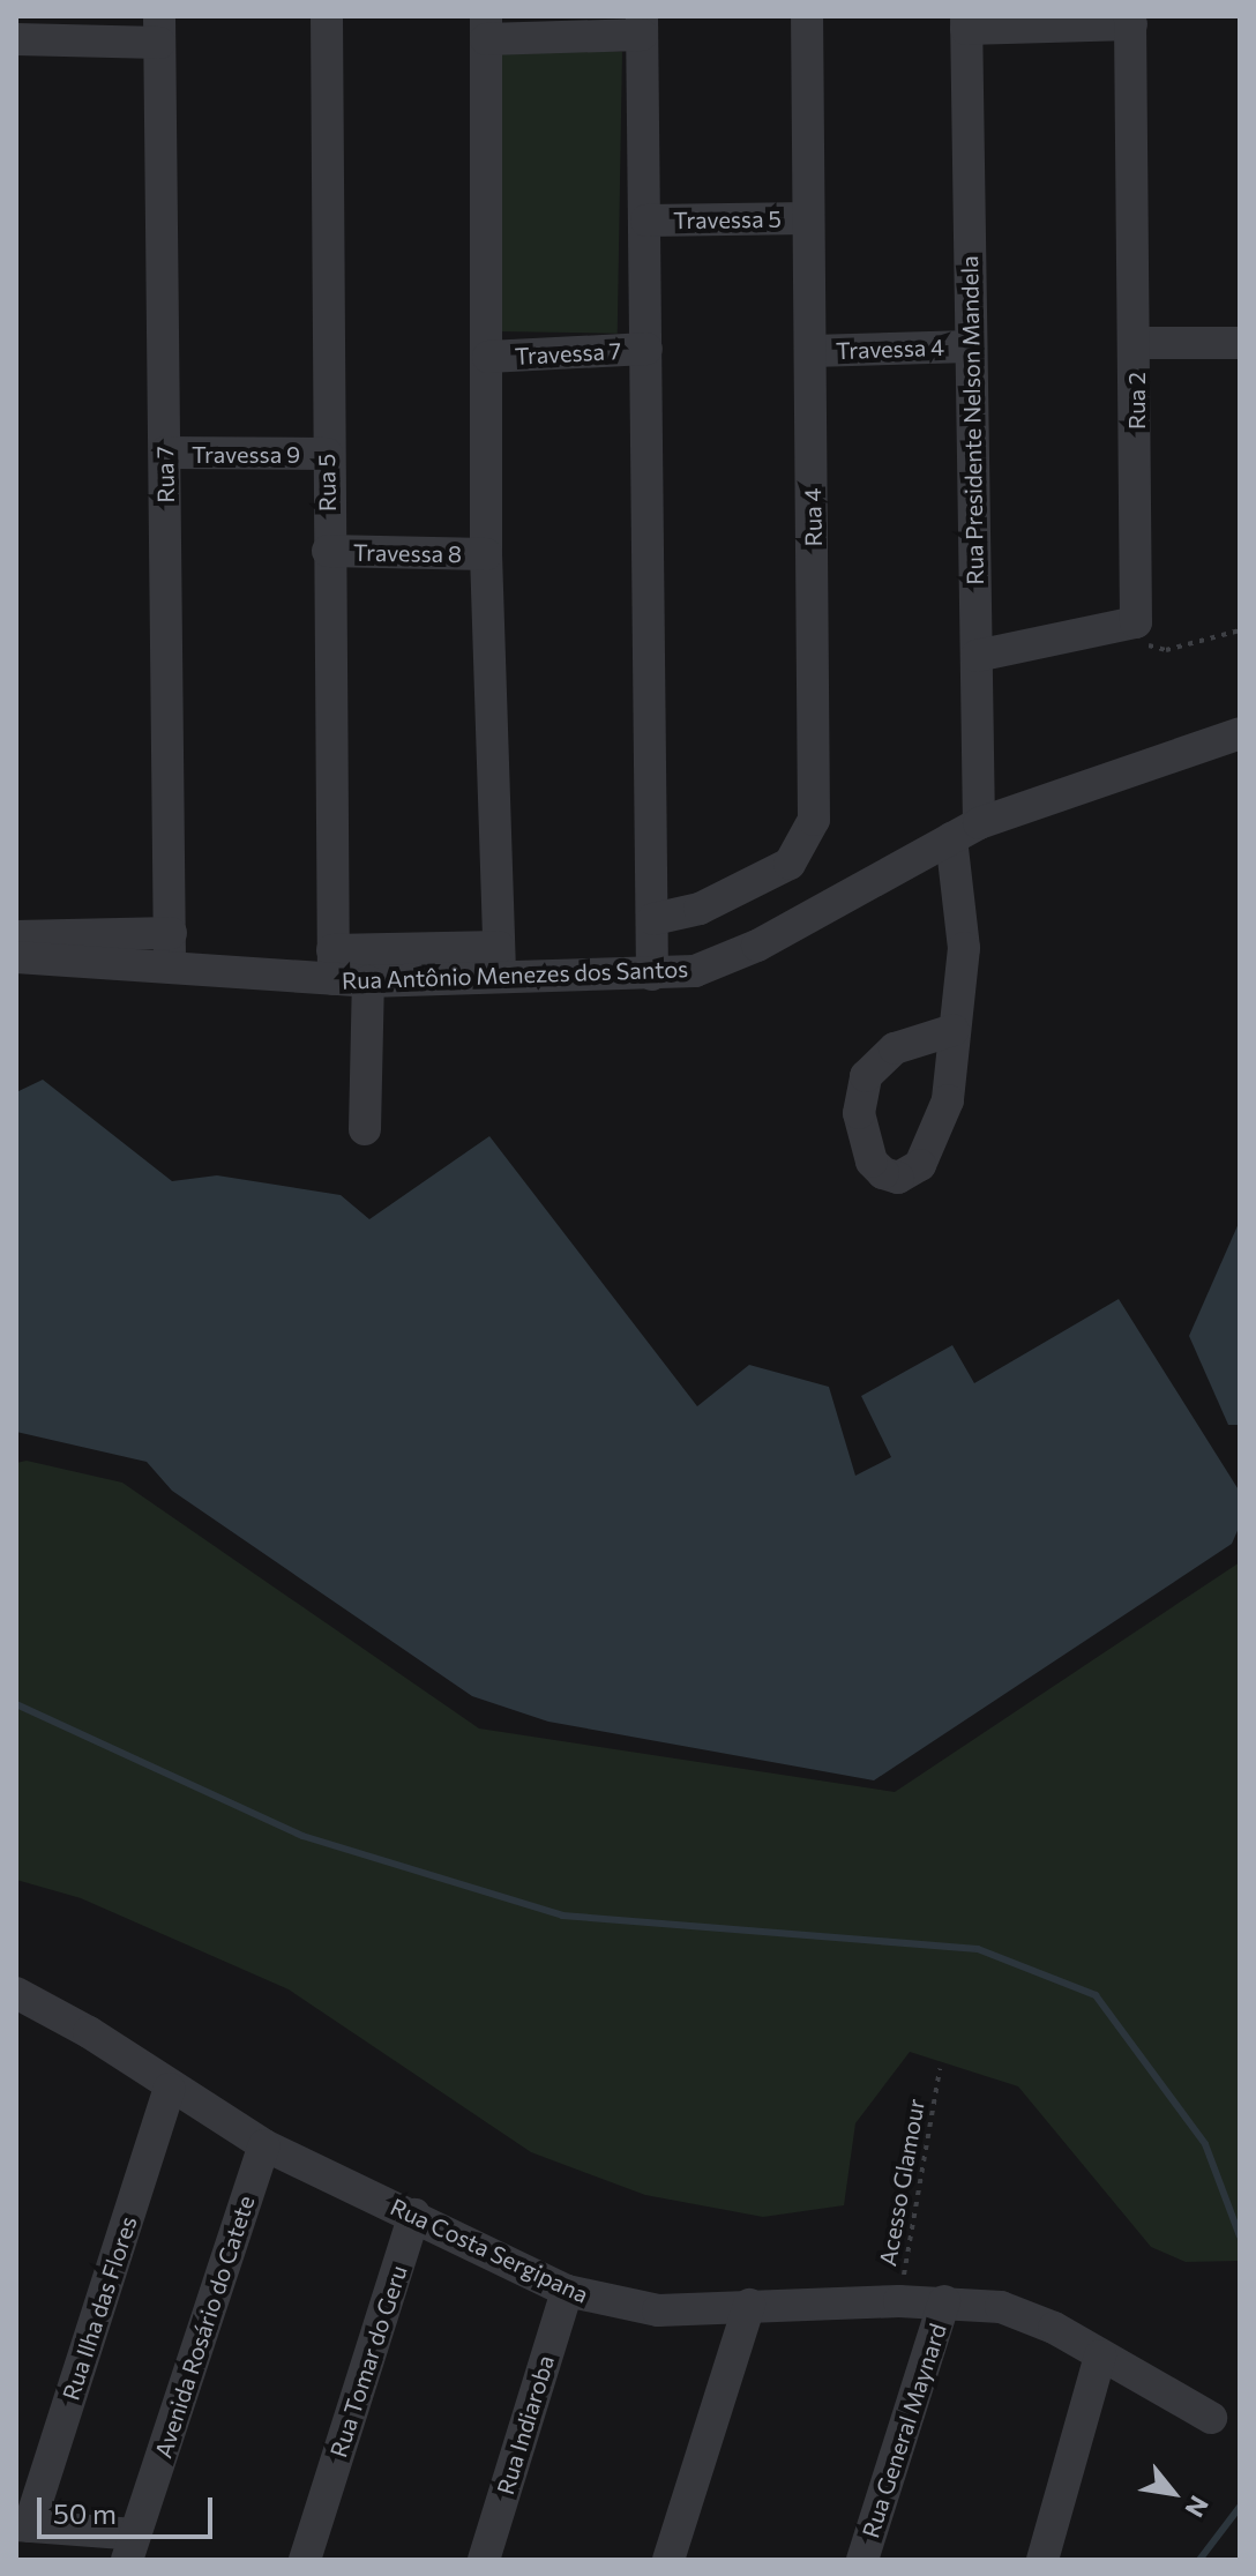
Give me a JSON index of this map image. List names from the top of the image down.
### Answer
{
  "streets": {
    "street": [
      "Travessa 5",
      "Travessa 4",
      "Travessa 7",
      "Rua 2",
      "Rua Presidente Nelson Mandela",
      "Travessa 9",
      "Rua 7",
      "Rua 5",
      "Rua 4",
      "Travessa 8",
      "Rua Antônio Menezes dos Santos",
      "Rua Costa Sergipana",
      "Rua Ilha das Flores",
      "Avenida Rosário do Catete",
      "Rua Tomar do Geru",
      "Rua Indiaroba",
      "Rua General Maynard"
    ],
    "path": ["Acesso Glamour"]
  },
  "crossings": [
    ["Travessa 5", "Rua 4"],
    ["Travessa 4", "Rua Presidente Nelson Mandela"],
    ["Travessa 4", "Rua 4"],
    ["Rua Presidente Nelson Mandela", "Rua Antônio Menezes dos Santos"],
    ["Travessa 9", "Rua 7"],
    ["Travessa 9", "Rua 5"],
    ["Rua 7", "Rua Antônio Menezes dos Santos"],
    ["Rua 5", "Travessa 8"],
    ["Rua 5", "Rua Antônio Menezes dos Santos"],
    ["Acesso Glamour", "Rua Costa Sergipana"],
    ["Rua Costa Sergipana", "Rua Ilha das Flores"],
    ["Rua Costa Sergipana", "Avenida Rosário do Catete"],
    ["Rua Costa Sergipana", "Rua Tomar do Geru"],
    ["Rua Costa Sergipana", "Rua Indiaroba"],
    ["Rua Costa Sergipana", "Rua General Maynard"]
  ],
  "scale_bar": "50 m",
  "north": "bottom right"
}
